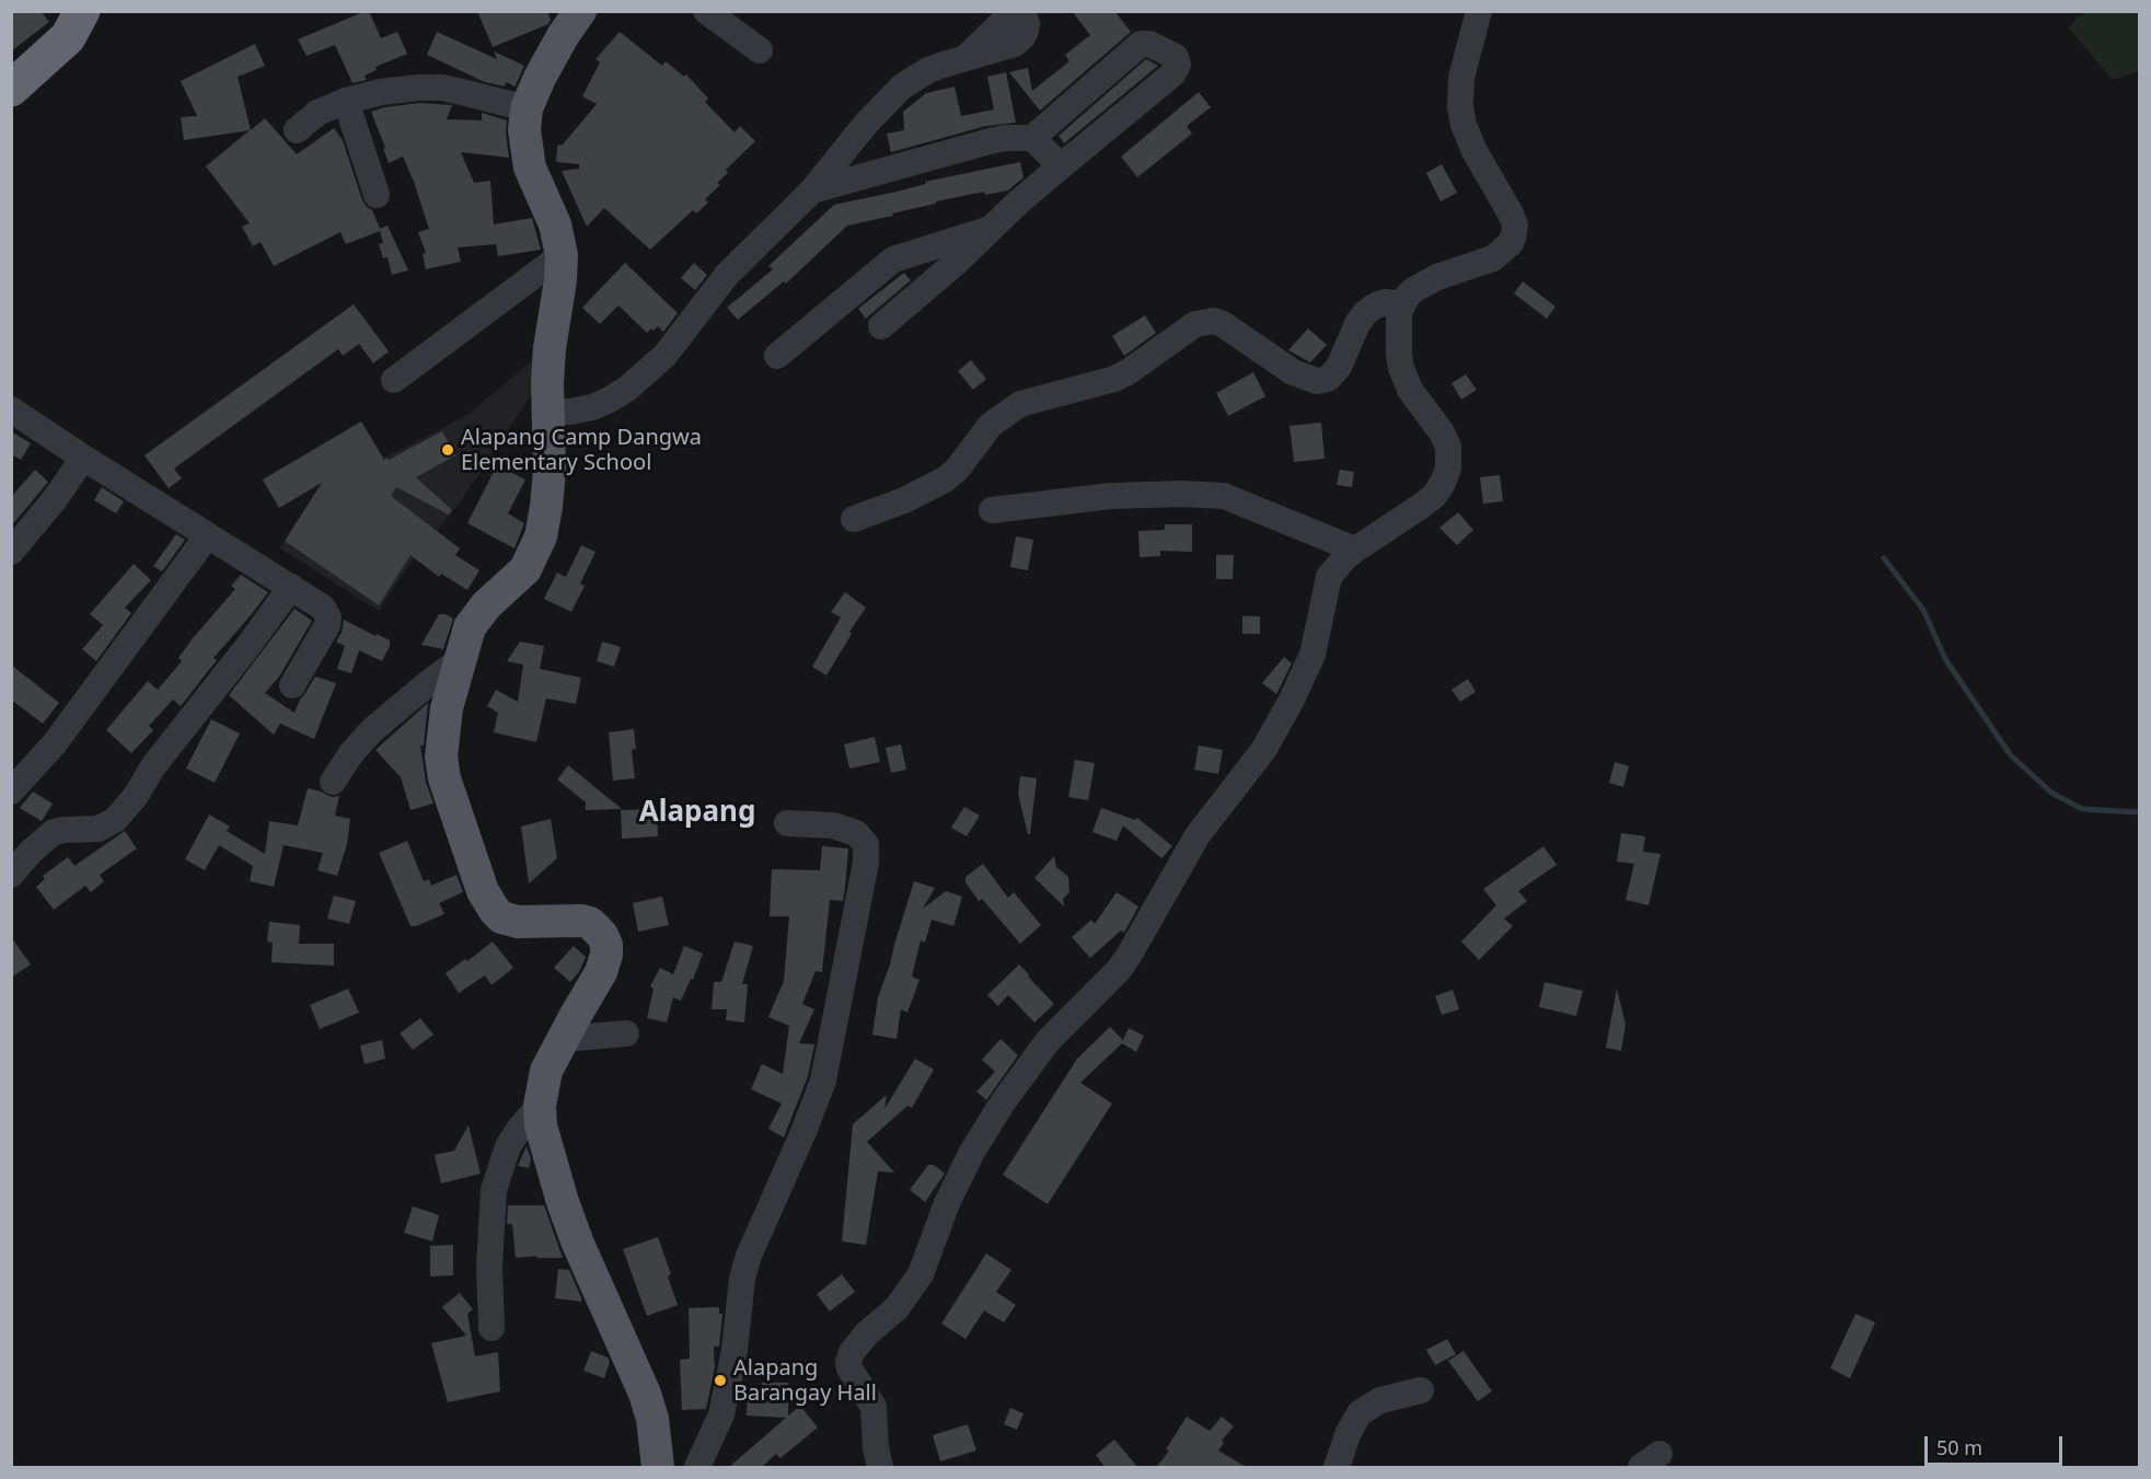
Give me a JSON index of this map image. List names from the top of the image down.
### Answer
{
  "districts": ["Alapang"],
  "places": ["Alapang Camp Dangwa Elementary School", "Alapang Barangay Hall"],
  "scale_bar": "50 m"
}
